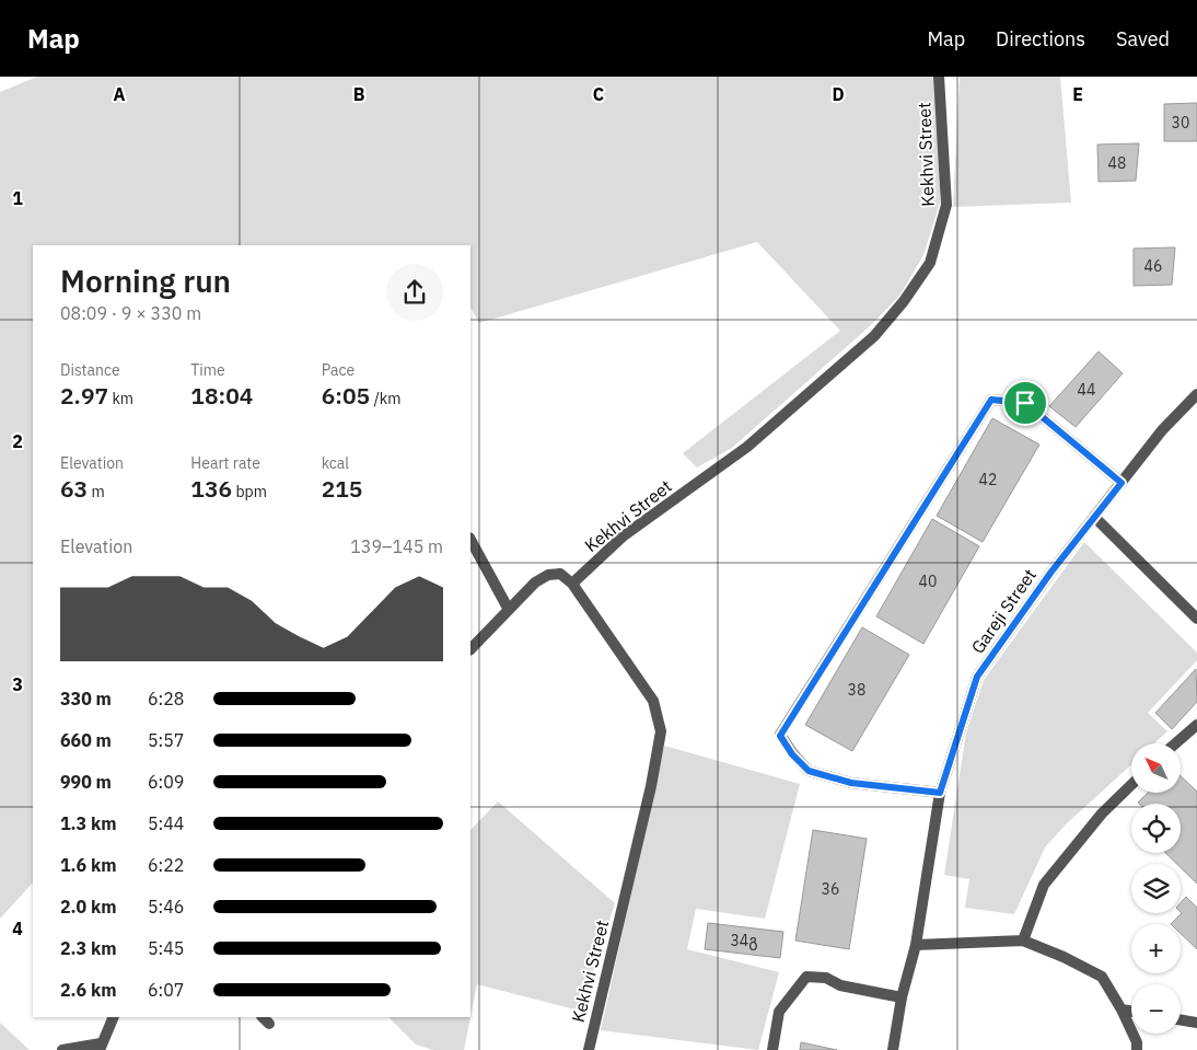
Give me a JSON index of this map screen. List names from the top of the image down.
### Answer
{
  "streets": {
    "street": ["Kekhvi Street", "Gareji Street"]
  },
  "house_numbers": [
    "30",
    "48",
    "46",
    "44",
    "42",
    "40",
    "38",
    "36",
    "34გ"
  ],
  "north": "top left",
  "page": {
    "header": "Map",
    "nav": ["Map", "Directions", "Saved"],
    "heading": ["Morning run", "08:09 · 9 × 330 m"],
    "stats": [
      ["Distance", "2.97 km"],
      ["Time", "18:04"],
      ["Pace", "6:05 /km"],
      ["Elevation", "63 m"],
      ["Heart rate", "136 bpm"],
      ["kcal", "215"]
    ],
    "chart": ["Elevation", "139–145 m"],
    "list": [
      {
        "name": "330 m",
        "note": "6:28"
      },
      {
        "name": "660 m",
        "note": "5:57"
      },
      {
        "name": "990 m",
        "note": "6:09"
      },
      {
        "name": "1.3 km",
        "note": "5:44"
      },
      {
        "name": "1.6 km",
        "note": "6:22"
      },
      {
        "name": "2.0 km",
        "note": "5:46"
      },
      {
        "name": "2.3 km",
        "note": "5:45"
      },
      {
        "name": "2.6 km",
        "note": "6:07"
      }
    ],
    "map_buttons": ["+", "−"]
  },
  "grid": {
    "columns": [
      "A",
      "B",
      "C",
      "D",
      "E"
    ],
    "rows": [
      "1",
      "2",
      "3",
      "4"
    ]
  }
}
